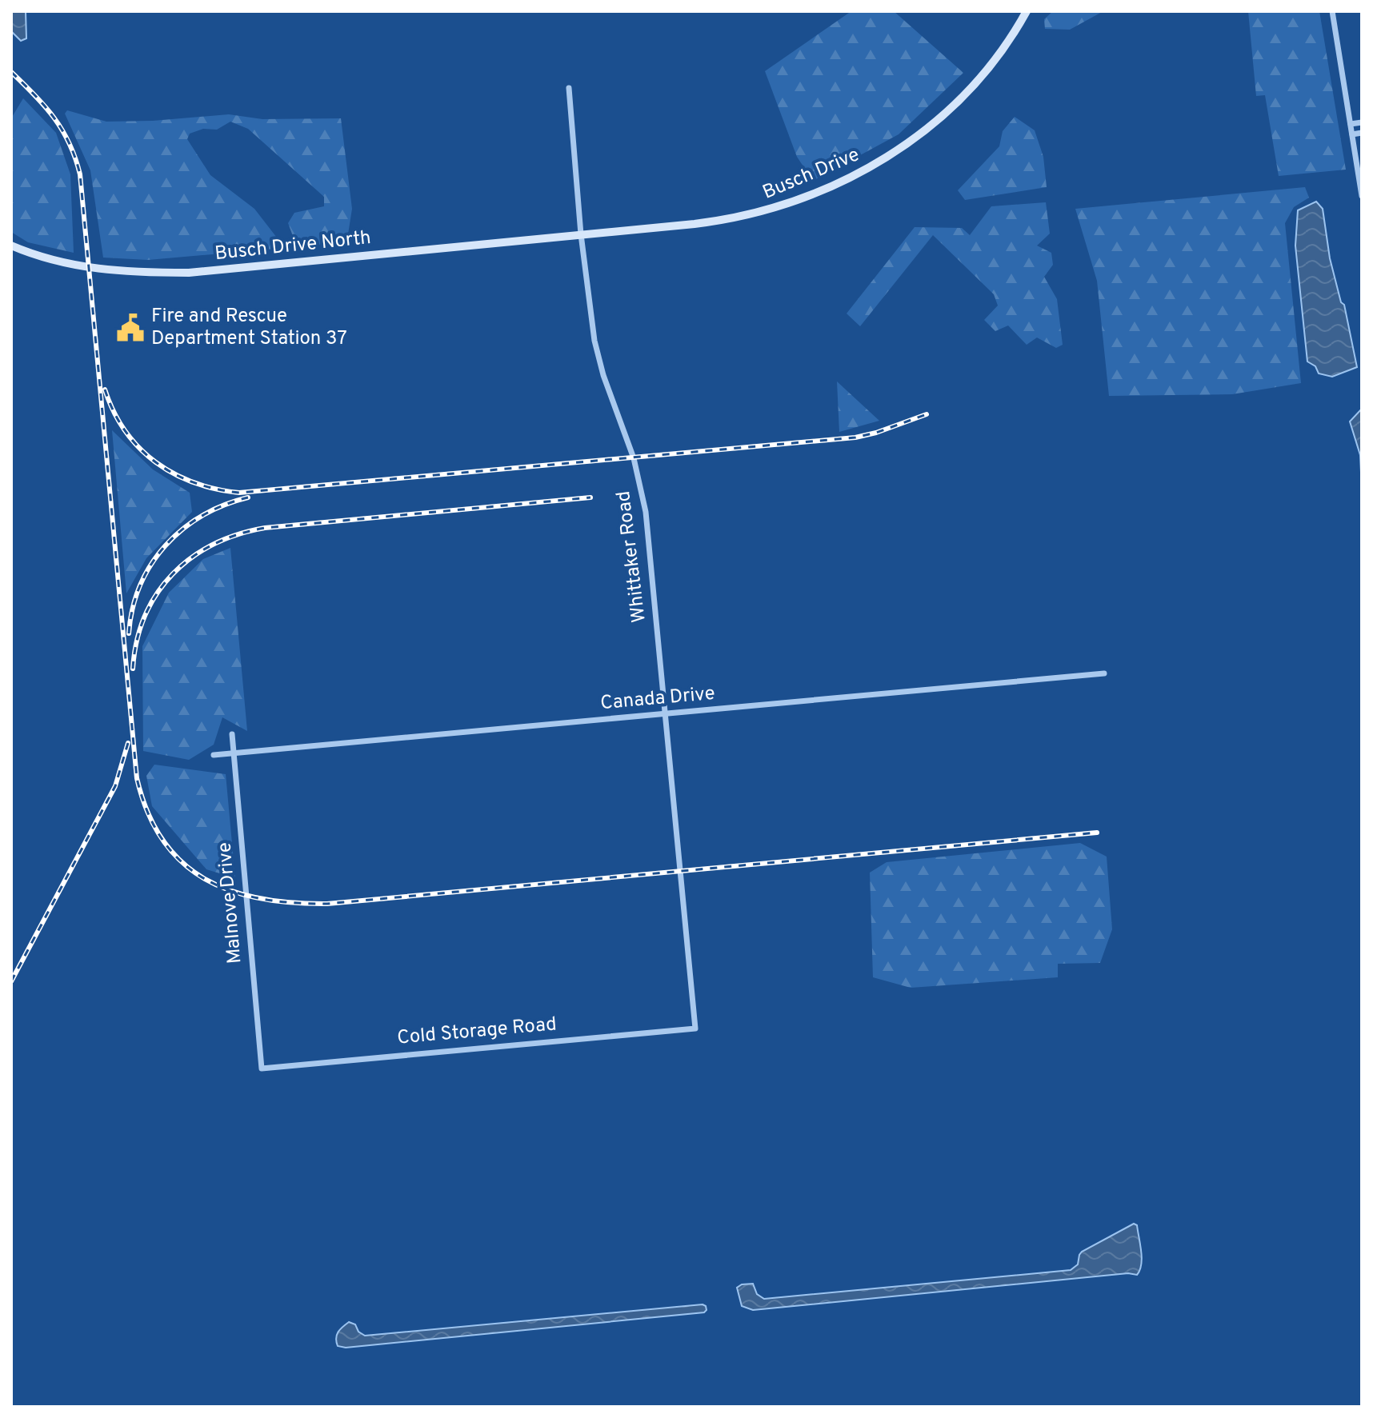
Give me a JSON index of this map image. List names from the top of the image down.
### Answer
{
  "streets": {
    "street": [
      "Busch Drive",
      "Busch Drive North",
      "Whittaker Road",
      "Canada Drive",
      "Malnove Drive",
      "Cold Storage Road"
    ]
  },
  "crossings": [
    ["Busch Drive", "Busch Drive North"],
    ["Busch Drive", "Whittaker Road"],
    ["Busch Drive North", "Whittaker Road"],
    ["Whittaker Road", "Canada Drive"],
    ["Whittaker Road", "Cold Storage Road"],
    ["Canada Drive", "Malnove Drive"],
    ["Malnove Drive", "Cold Storage Road"]
  ],
  "places": {
    "public building": ["Fire and Rescue Department Station 37"]
  }
}
